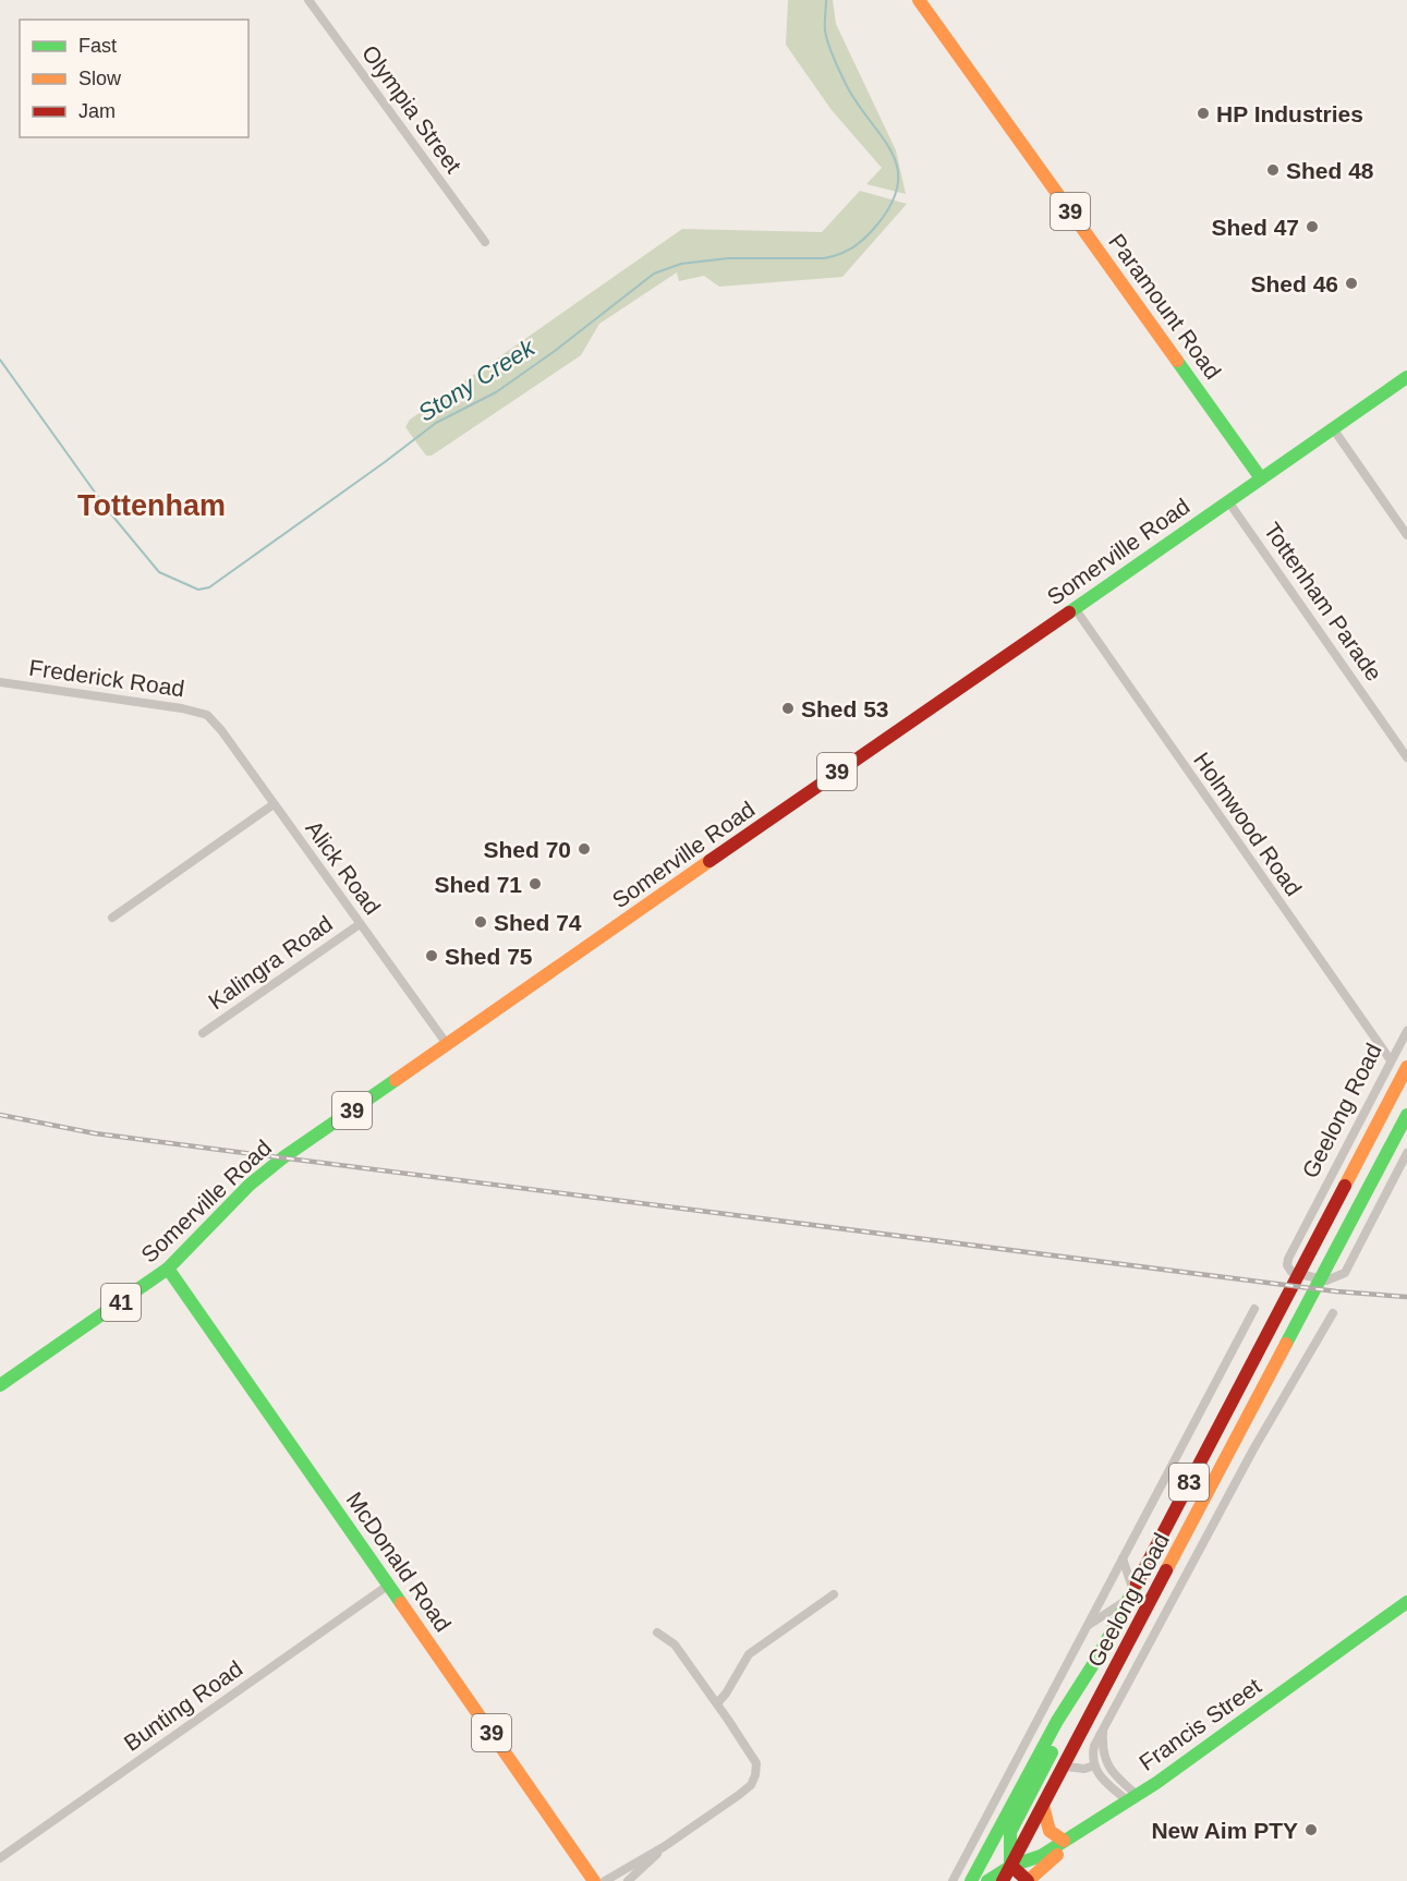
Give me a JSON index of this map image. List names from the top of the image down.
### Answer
{
  "streets": {
    "main road": [
      "39",
      "Paramount Road",
      "Somerville Road",
      "Geelong Road",
      "41",
      "83",
      "McDonald Road",
      "Francis Street"
    ],
    "street": [
      "Olympia Street",
      "Tottenham Parade",
      "Frederick Road",
      "Holmwood Road",
      "Alick Road",
      "Kalingra Road",
      "Bunting Road"
    ]
  },
  "crossings": [
    ["Paramount Road", "Somerville Road"],
    ["Somerville Road", "Tottenham Parade"],
    ["Somerville Road", "Holmwood Road"],
    ["Somerville Road", "Alick Road"],
    ["Somerville Road", "McDonald Road"],
    ["Frederick Road", "Alick Road"],
    ["Holmwood Road", "Geelong Road"],
    ["Alick Road", "Kalingra Road"],
    ["McDonald Road", "Bunting Road"]
  ],
  "districts": ["Tottenham"],
  "water": ["Stony Creek"],
  "places": [
    "HP Industries",
    "Shed 48",
    "Shed 47",
    "Shed 46",
    "Shed 53",
    "Shed 70",
    "Shed 71",
    "Shed 74",
    "Shed 75",
    "New Aim PTY"
  ],
  "legend": ["Fast", "Slow", "Jam"]
}
